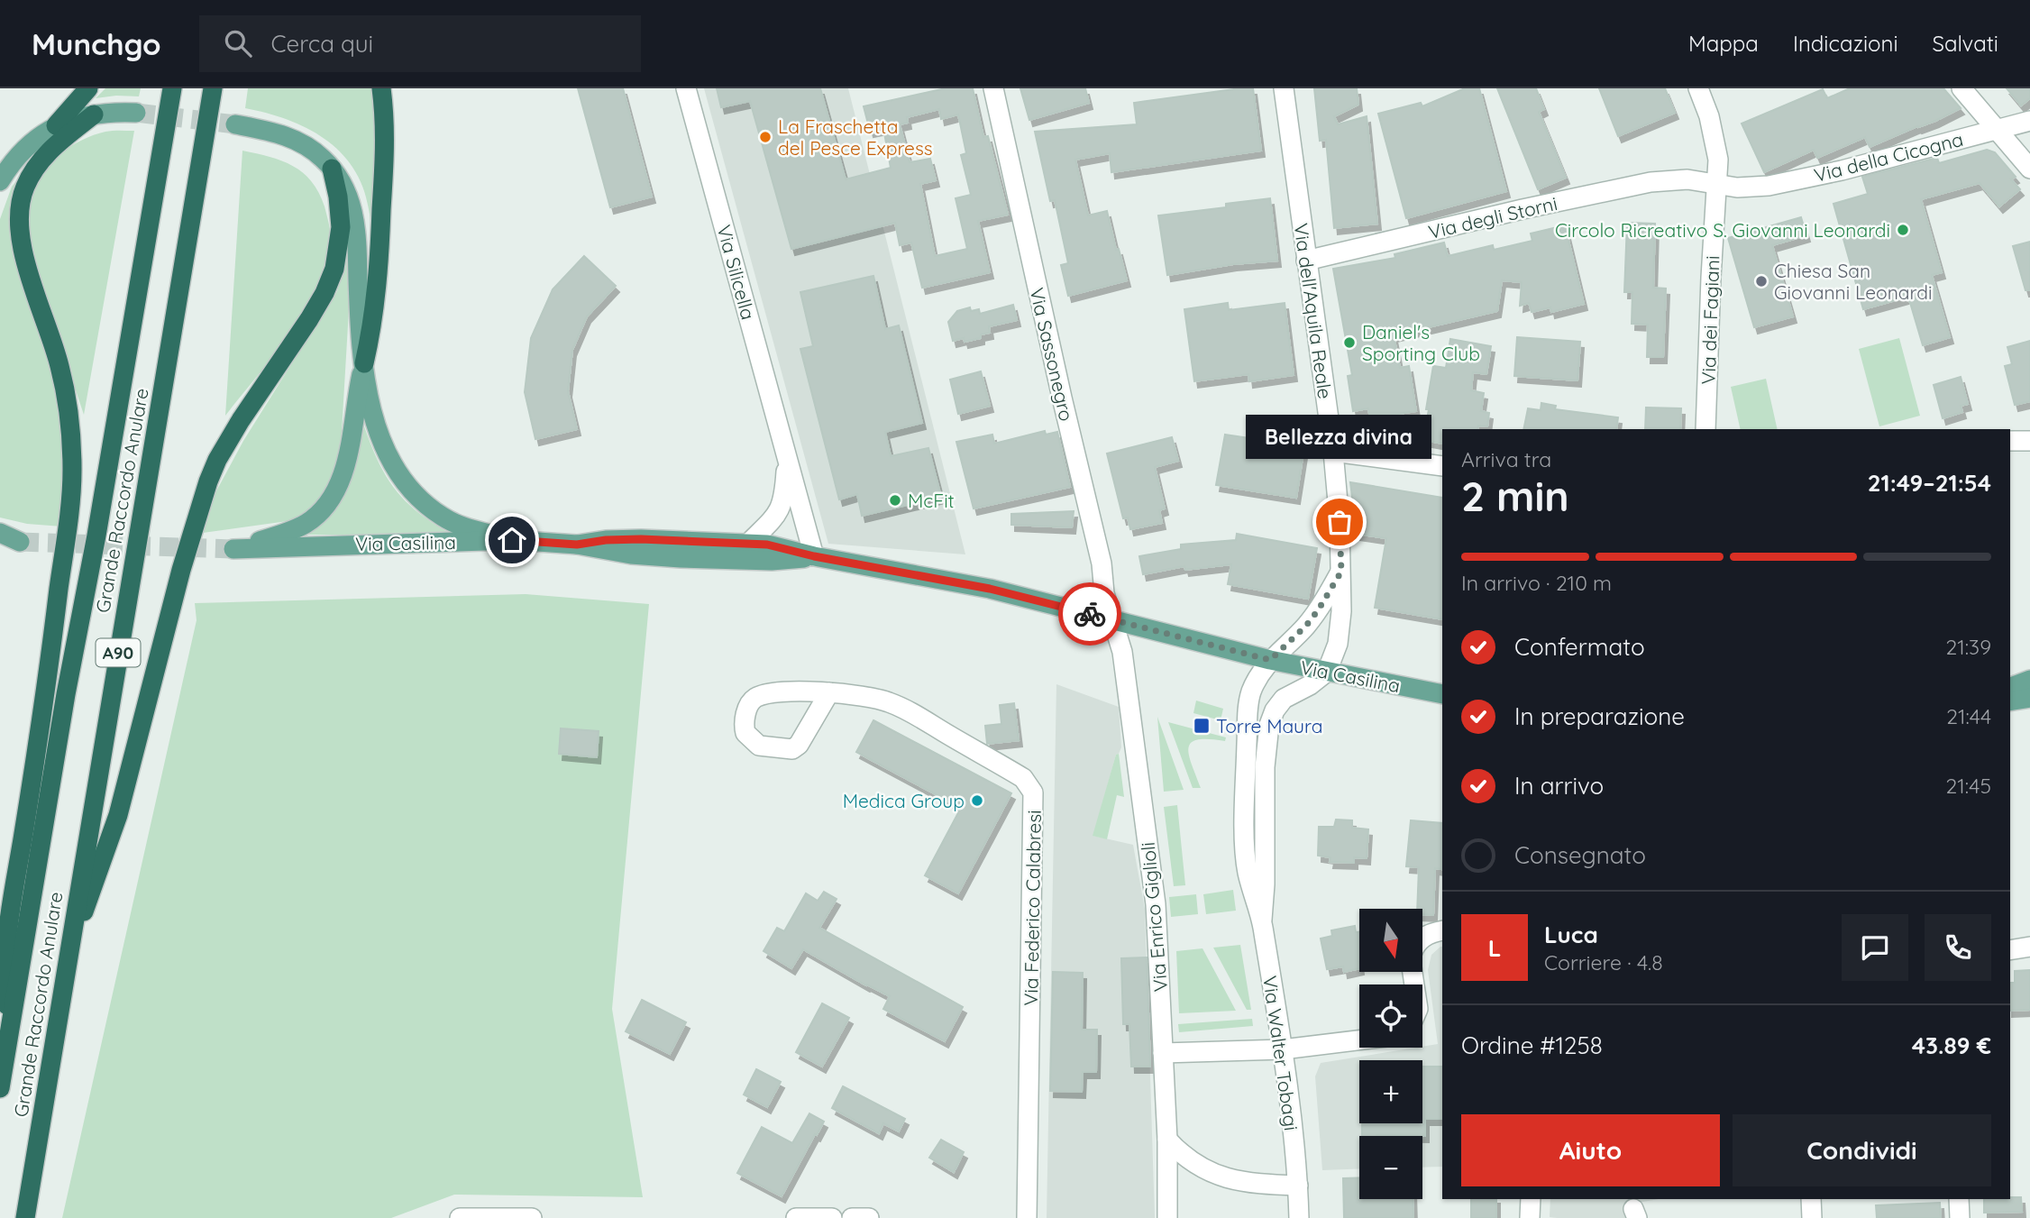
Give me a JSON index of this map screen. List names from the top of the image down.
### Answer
{
  "streets": {
    "highway": ["Grande Raccordo Anulare", "A90"],
    "main road": ["Via Casilina"],
    "street": [
      "Via della Cicogna",
      "Via degli Storni",
      "Via Silicella",
      "Via dell'Aquila Reale",
      "Via dei Fagiani",
      "Via Sassonegro",
      "Via Federico Calabresi",
      "Via Enrico Giglioli",
      "Via Walter Tobagi"
    ]
  },
  "crossings": [
    ["Via della Cicogna", "Via degli Storni"],
    ["Via della Cicogna", "Via dei Fagiani"],
    ["Via degli Storni", "Via dell'Aquila Reale"],
    ["Via degli Storni", "Via dei Fagiani"],
    ["Via Silicella", "Via Casilina"],
    ["Via dell'Aquila Reale", "Via Casilina"],
    ["Via dell'Aquila Reale", "Via Walter Tobagi"],
    ["Via Sassonegro", "Via Casilina"],
    ["Via Sassonegro", "Via Enrico Giglioli"],
    ["Via Casilina", "Via Enrico Giglioli"],
    ["Via Casilina", "Via Walter Tobagi"]
  ],
  "places": {
    "other": [
      "La Fraschetta del Pesce Express",
      "Circolo Ricreativo S. Giovanni Leonardi",
      "Chiesa San Giovanni Leonardi",
      "Daniel's Sporting Club",
      "McFit",
      "Bellezza divina",
      "Medica Group"
    ],
    "transit": ["Torre Maura"]
  },
  "north": "bottom",
  "page": {
    "header": "Munchgo",
    "search": "Cerca qui",
    "nav": ["Mappa", "Indicazioni", "Salvati"],
    "bubble": "Bellezza divina",
    "heading": ["2 min", "Arriva tra", "21:49–21:54"],
    "panel": [
      "Luca",
      "Corriere · 4.8",
      "Ordine #1258",
      "43.89 €"
    ],
    "bar": "In arrivo · 210 m",
    "list": [
      ["Confermato", "21:39"],
      ["In preparazione", "21:44"],
      ["In arrivo", "21:45"],
      "Consegnato"
    ],
    "map_buttons": ["+", "−"],
    "round": "L",
    "buttons": ["Aiuto", "Condividi"]
  }
}
